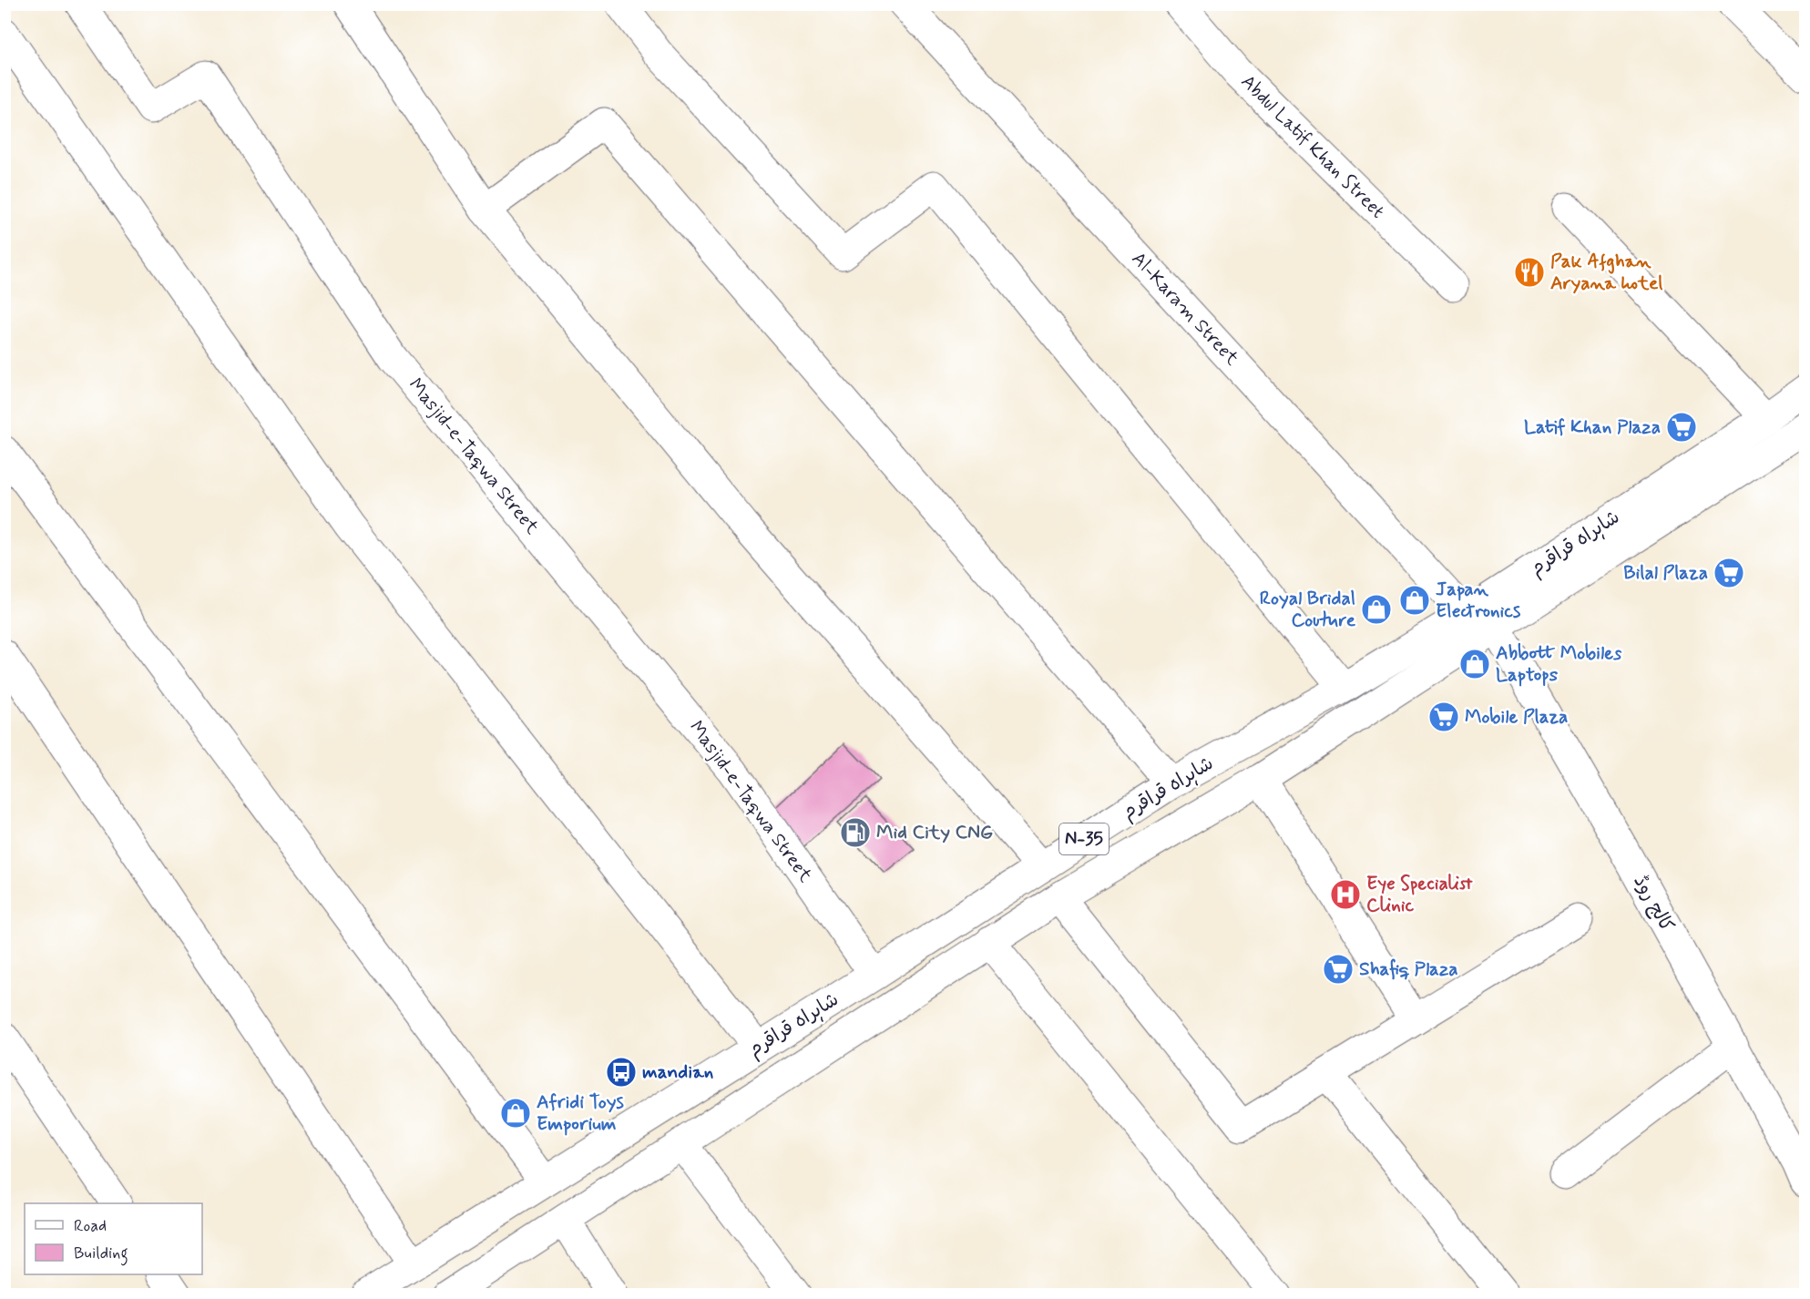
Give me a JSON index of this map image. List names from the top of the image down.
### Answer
{
  "streets": {
    "main road": [
      "Abdul Latif Khan Street",
      "Al-Karam Street",
      "Masjid-e-Taqwa Street",
      "شاہراہ قراقرم",
      "N-35",
      "کالج روڈ"
    ]
  },
  "crossings": [
    ["Al-Karam Street", "شاہراہ قراقرم"],
    ["Masjid-e-Taqwa Street", "شاہراہ قراقرم"],
    ["شاہراہ قراقرم", "کالج روڈ"]
  ],
  "places": {
    "restaurant": ["Pak Afghan Aryana hotel"],
    "supermarket": [
      "Latif Khan Plaza",
      "Bilal Plaza",
      "Mobile Plaza",
      "Shafiq Plaza"
    ],
    "shop": [
      "Japan Electronics",
      "Royal Bridal Couture",
      "Abbott Mobiles Laptops",
      "Afridi Toys Emporium"
    ],
    "fuel station": ["Mid City CNG"],
    "hospital": ["Eye Specialist Clinic"],
    "bus stop": ["mandian"]
  },
  "legend": ["Road", "Building"]
}
